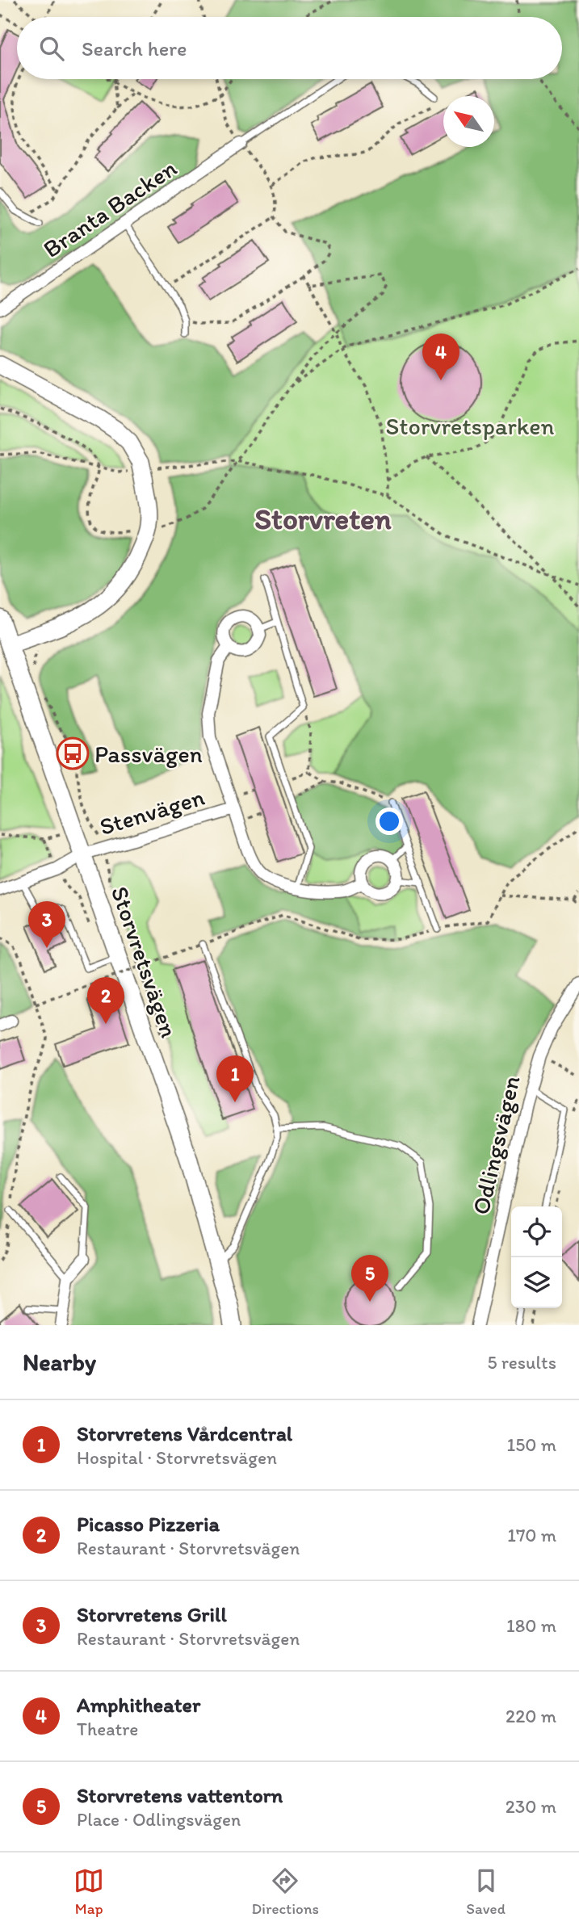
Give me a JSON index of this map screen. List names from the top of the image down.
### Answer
{
  "streets": {
    "street": [
      "Branta Backen",
      "Stenvägen",
      "Storvretsvägen",
      "Odlingsvägen"
    ]
  },
  "crossings": [
    ["Stenvägen", "Storvretsvägen"]
  ],
  "districts": ["Storvreten"],
  "parks": ["Storvretsparken"],
  "places": {
    "bus stop": ["Passvägen"]
  },
  "north": "top left",
  "page": {
    "search": "Search here",
    "pins": [
      "4",
      "3",
      "2",
      "1",
      "5"
    ],
    "heading": ["Nearby", "5 results"],
    "list": [
      {
        "mark": "1",
        "name": "Storvretens Vårdcentral",
        "note": "Hospital · Storvretsvägen",
        "value": "150 m"
      },
      {
        "mark": "2",
        "name": "Picasso Pizzeria",
        "note": "Restaurant · Storvretsvägen",
        "value": "170 m"
      },
      {
        "mark": "3",
        "name": "Storvretens Grill",
        "note": "Restaurant · Storvretsvägen",
        "value": "180 m"
      },
      {
        "mark": "4",
        "name": "Amphitheater",
        "note": "Theatre",
        "value": "220 m"
      },
      {
        "mark": "5",
        "name": "Storvretens vattentorn",
        "note": "Place · Odlingsvägen",
        "value": "230 m"
      }
    ],
    "nav": ["Map", "Directions", "Saved"]
  }
}
